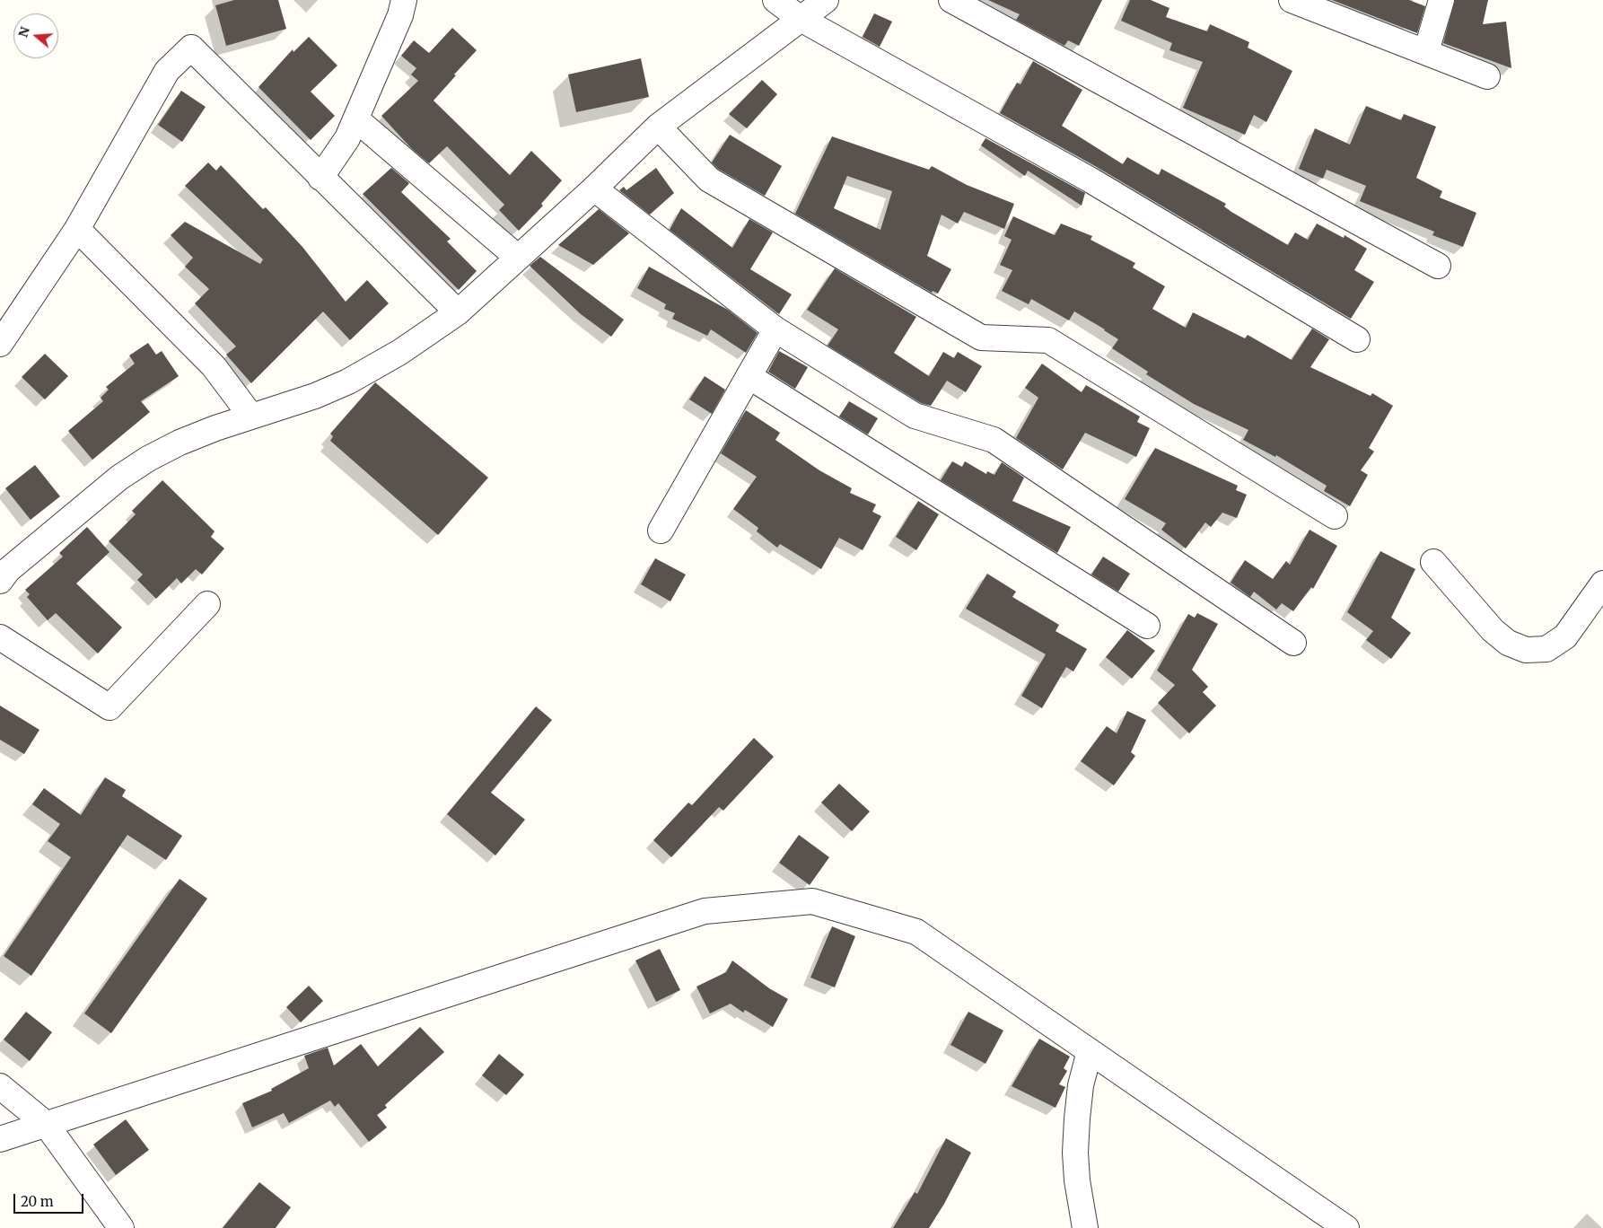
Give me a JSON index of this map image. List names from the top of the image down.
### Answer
{
  "scale_bar": "20 m",
  "north": "left"
}
